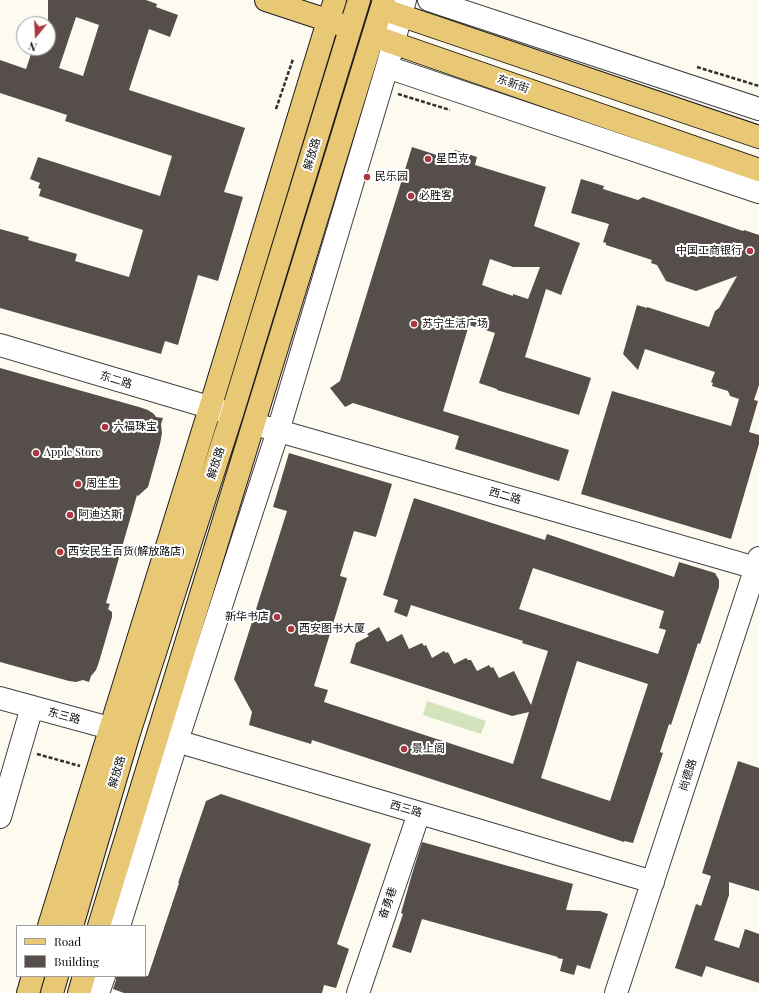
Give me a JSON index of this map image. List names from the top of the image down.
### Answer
{
  "streets": {
    "main road": ["东新街", "解放路"],
    "street": [
      "东二路",
      "西二路",
      "东三路",
      "尚德路",
      "西三路",
      "奋勇巷"
    ]
  },
  "crossings": [
    ["东新街", "解放路"],
    ["解放路", "东二路"],
    ["解放路", "东三路"],
    ["西二路", "尚德路"],
    ["尚德路", "西三路"],
    ["西三路", "奋勇巷"]
  ],
  "places": [
    "星巴克",
    "民乐园",
    "必胜客",
    "中国工商银行",
    "苏宁生活广场",
    "六福珠宝",
    "Apple Store",
    "周生生",
    "阿迪达斯",
    "西安民生百货(解放路店)",
    "新华书店",
    "西安图书大厦",
    "景上阁"
  ],
  "legend": ["Road", "Building"],
  "north": "bottom"
}
